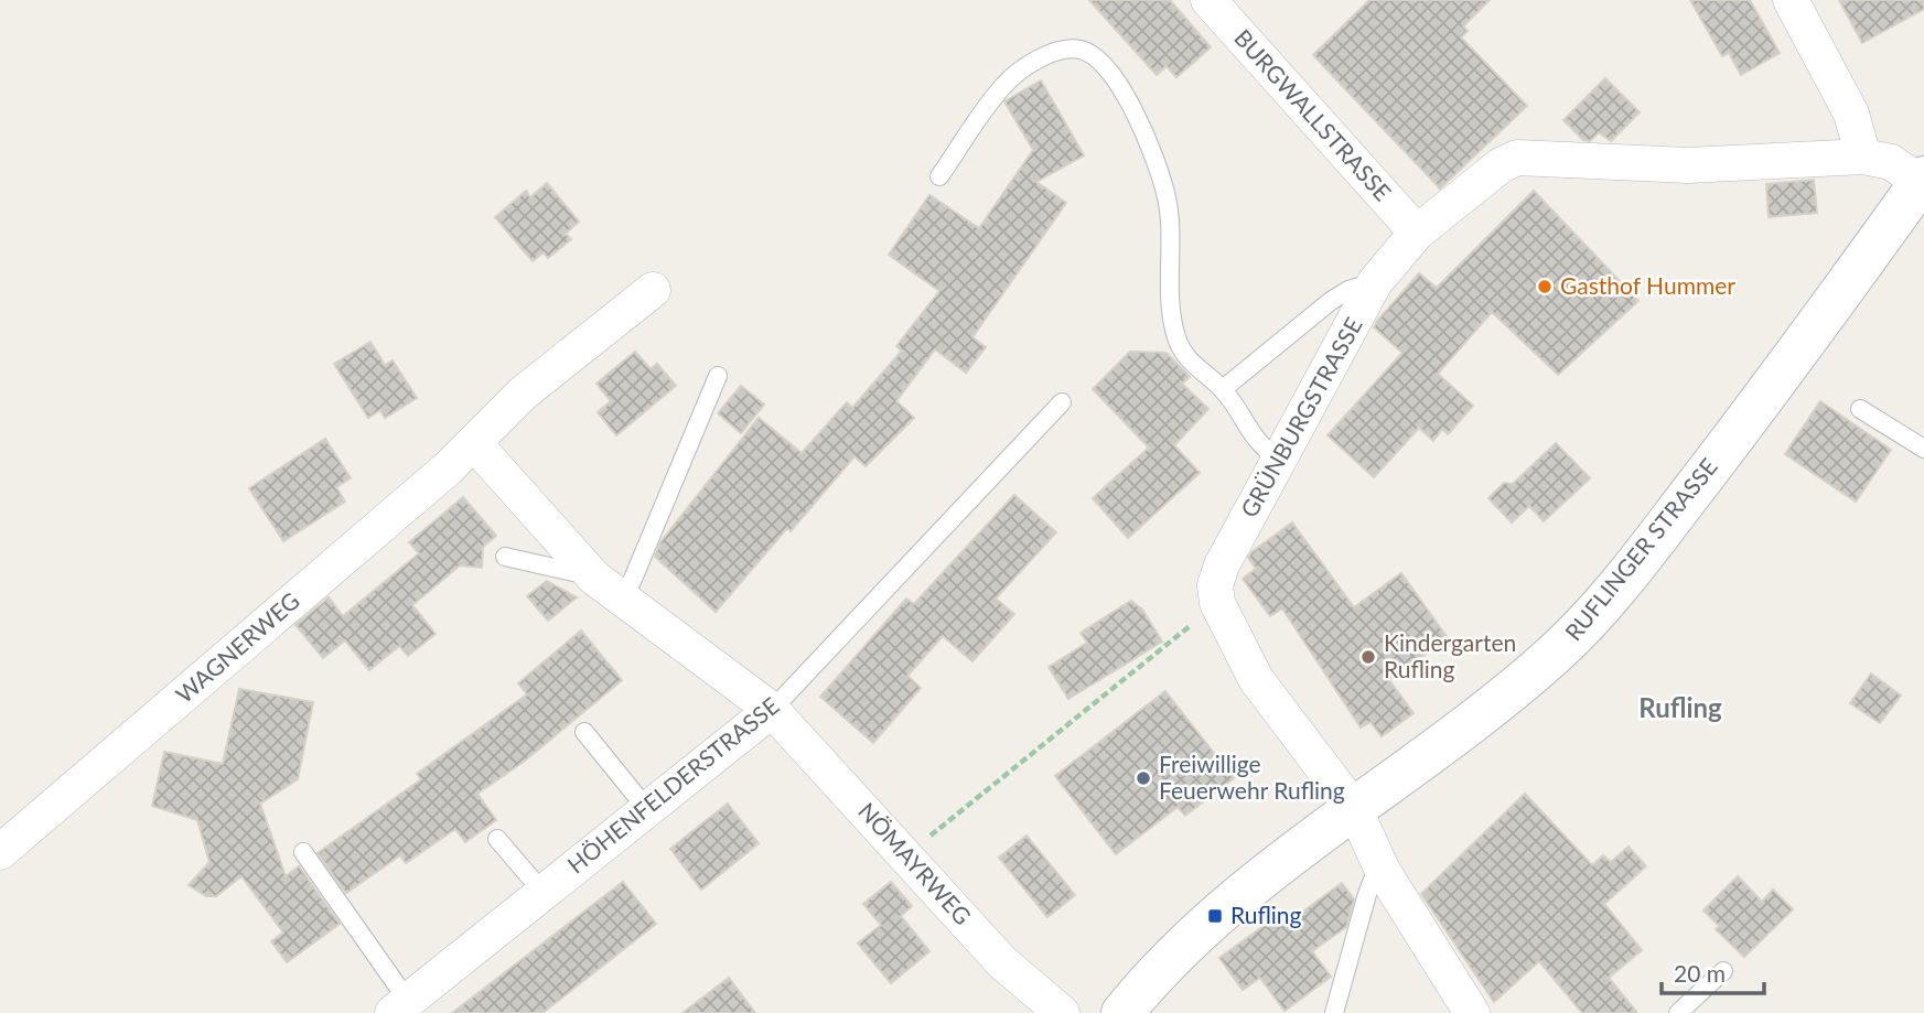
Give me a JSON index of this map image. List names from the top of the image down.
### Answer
{
  "streets": {
    "street": [
      "BURGWALLSTRASSE",
      "GRÜNBURGSTRASSE",
      "RUFLINGER STRASSE",
      "WAGNERWEG",
      "HÖHENFELDERSTRASSE",
      "NÖMAYRWEG"
    ]
  },
  "crossings": [
    ["BURGWALLSTRASSE", "GRÜNBURGSTRASSE"],
    ["HÖHENFELDERSTRASSE", "NÖMAYRWEG"]
  ],
  "districts": ["Rufling"],
  "places": {
    "other": ["Gasthof Hummer", "Kindergarten Rufling", "Freiwillige Feuerwehr Rufling"],
    "transit": ["Rufling"]
  },
  "scale_bar": "20 m"
}
